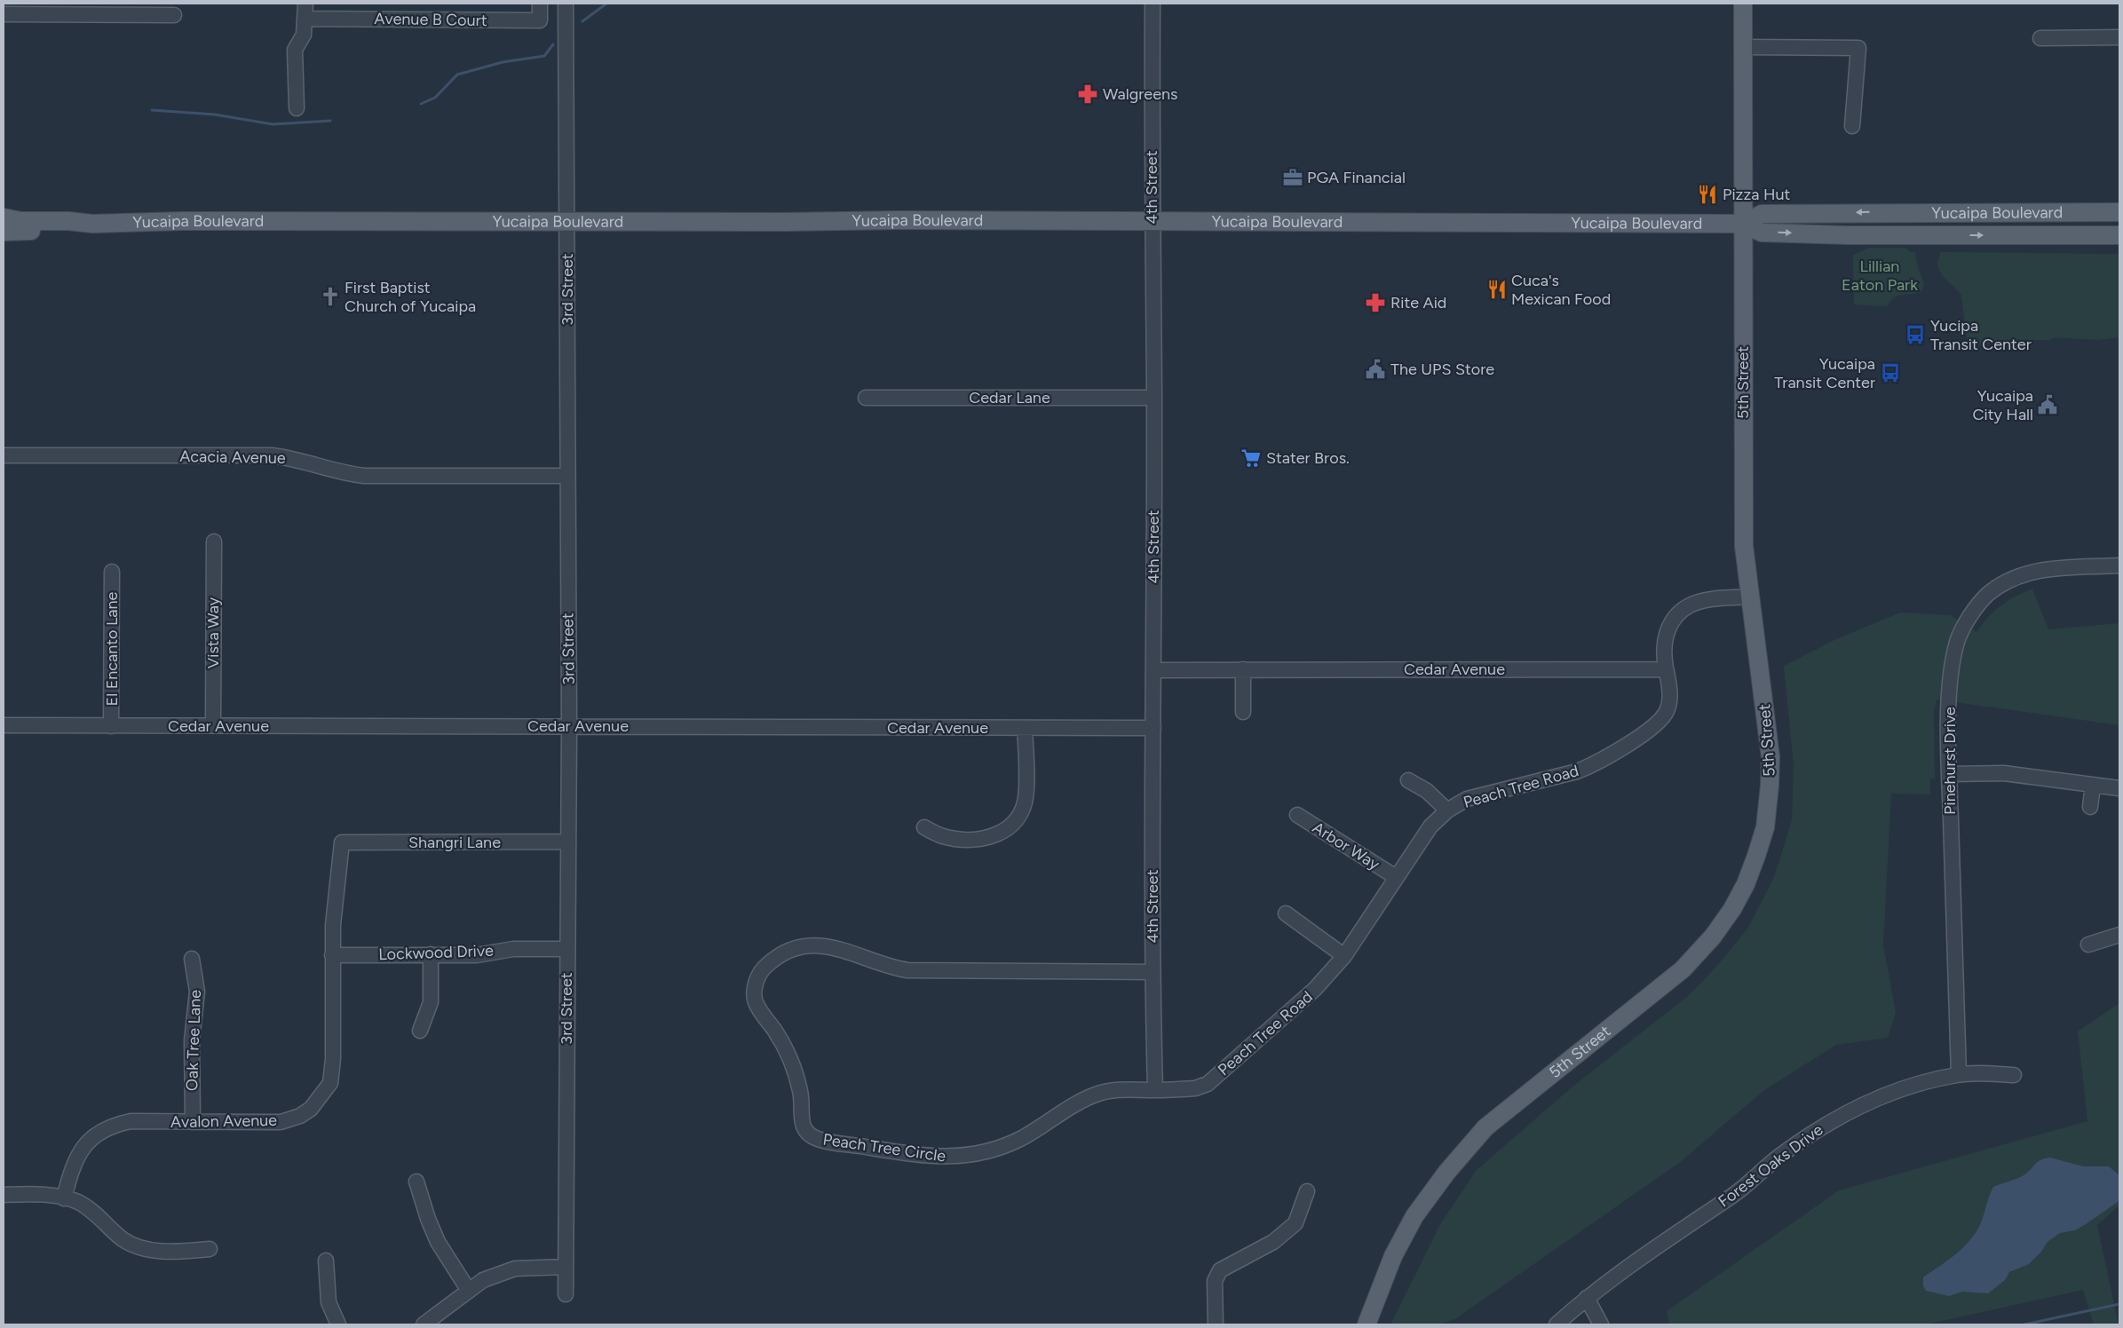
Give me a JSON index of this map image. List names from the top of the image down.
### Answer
{
  "streets": {
    "main road": ["Yucaipa Boulevard", "5th Street"],
    "street": [
      "Avenue B Court",
      "4th Street",
      "3rd Street",
      "Cedar Lane",
      "Acacia Avenue",
      "Vista Way",
      "El Encanto Lane",
      "Cedar Avenue",
      "Pinehurst Drive",
      "Peach Tree Road",
      "Shangri Lane",
      "Arbor Way",
      "Lockwood Drive",
      "Oak Tree Lane",
      "Avalon Avenue",
      "Peach Tree Circle",
      "Forest Oaks Drive"
    ]
  },
  "crossings": [
    ["4th Street", "Yucaipa Boulevard"],
    ["4th Street", "Cedar Lane"],
    ["4th Street", "Cedar Avenue"],
    ["4th Street", "Peach Tree Road"],
    ["4th Street", "Peach Tree Circle"],
    ["Yucaipa Boulevard", "3rd Street"],
    ["Yucaipa Boulevard", "5th Street"],
    ["3rd Street", "Acacia Avenue"],
    ["3rd Street", "Cedar Avenue"],
    ["3rd Street", "Shangri Lane"],
    ["3rd Street", "Lockwood Drive"],
    ["5th Street", "Peach Tree Road"],
    ["Vista Way", "Cedar Avenue"],
    ["El Encanto Lane", "Cedar Avenue"],
    ["Cedar Avenue", "Peach Tree Road"],
    ["Pinehurst Drive", "Forest Oaks Drive"],
    ["Peach Tree Road", "Arbor Way"],
    ["Peach Tree Road", "Peach Tree Circle"],
    ["Shangri Lane", "Avalon Avenue"],
    ["Lockwood Drive", "Avalon Avenue"],
    ["Oak Tree Lane", "Avalon Avenue"]
  ],
  "parks": ["Lillian Eaton Park"],
  "places": {
    "pharmacy": ["Walgreens", "Rite Aid"],
    "office": ["PGA Financial"],
    "restaurant": ["Pizza Hut", "Cuca's Mexican Food"],
    "church": ["First Baptist Church of Yucaipa"],
    "bus stop": ["Yucipa Transit Center", "Yucaipa Transit Center"],
    "public building": ["The UPS Store", "Yucaipa City Hall"],
    "supermarket": ["Stater Bros."]
  }
}
